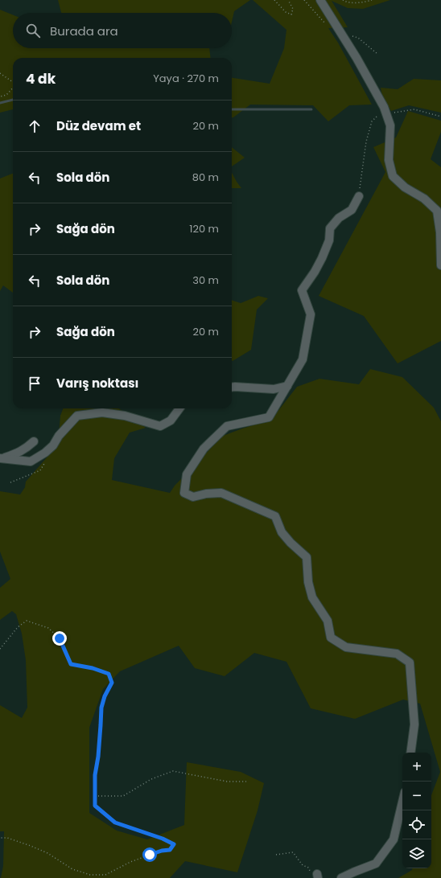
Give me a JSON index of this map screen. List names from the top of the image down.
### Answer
{
  "page": {
    "search": "Burada ara",
    "heading": ["4 dk", "Yaya · 270 m"],
    "list": [
      ["Düz devam et", "20 m"],
      ["Sola dön", "80 m"],
      ["Sağa dön", "120 m"],
      ["Sola dön", "30 m"],
      ["Sağa dön", "20 m"],
      "Varış noktası"
    ],
    "map_buttons": ["+", "−"]
  }
}
